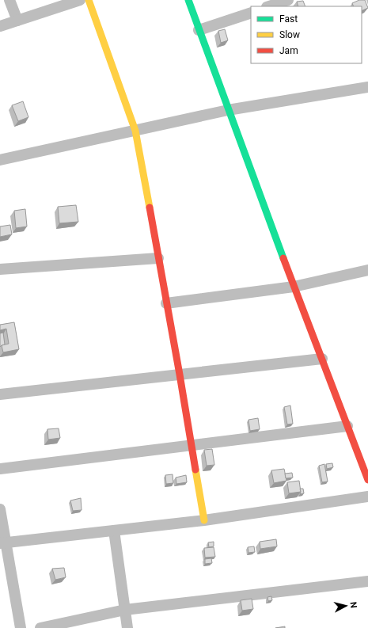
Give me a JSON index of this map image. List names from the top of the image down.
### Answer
{
  "legend": ["Fast", "Slow", "Jam"],
  "north": "right"
}
